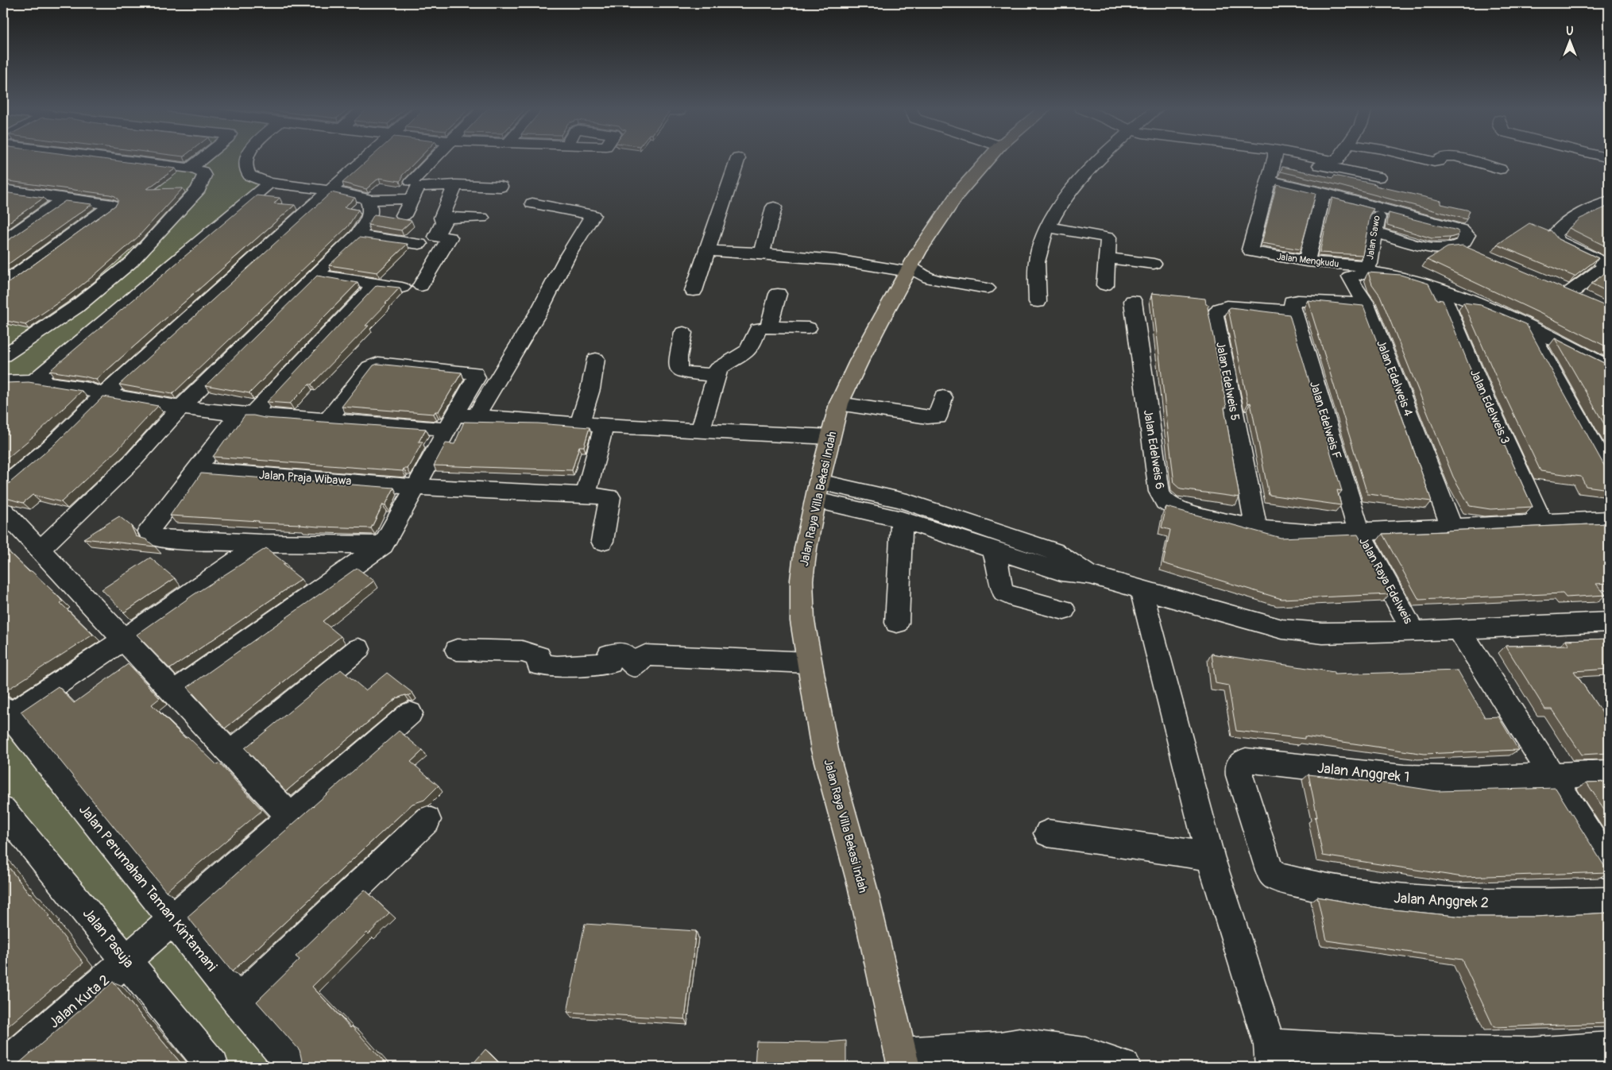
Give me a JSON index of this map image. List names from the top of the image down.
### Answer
{
  "streets": {
    "main road": ["Jalan Raya Villa Bekasi Indah"],
    "street": [
      "Jalan Sawo",
      "Jalan Mengkudu",
      "Jalan Edelweis 4",
      "Jalan Edelweis 5",
      "Jalan Edelweis 3",
      "Jalan Edelweis F",
      "Jalan Edelweis 6",
      "Jalan Praja Wibawa",
      "Jalan Raya Edelweis",
      "Jalan Anggrek 1",
      "Jalan Perumahan Taman Kintamani",
      "Jalan Anggrek 2",
      "Jalan Pasuja",
      "Jalan Kuta 2"
    ]
  },
  "crossings": [
    ["Jalan Sawo", "Jalan Mengkudu"],
    ["Jalan Edelweis 4", "Jalan Edelweis 3"],
    ["Jalan Edelweis 4", "Jalan Edelweis 6"],
    ["Jalan Edelweis 5", "Jalan Edelweis F"],
    ["Jalan Edelweis 5", "Jalan Edelweis 6"],
    ["Jalan Edelweis 3", "Jalan Edelweis 6"],
    ["Jalan Edelweis F", "Jalan Edelweis 6"],
    ["Jalan Edelweis F", "Jalan Raya Edelweis"],
    ["Jalan Edelweis 6", "Jalan Raya Edelweis"],
    ["Jalan Anggrek 1", "Jalan Anggrek 2"],
    ["Jalan Perumahan Taman Kintamani", "Jalan Kuta 2"],
    ["Jalan Pasuja", "Jalan Kuta 2"]
  ],
  "north": "top"
}
